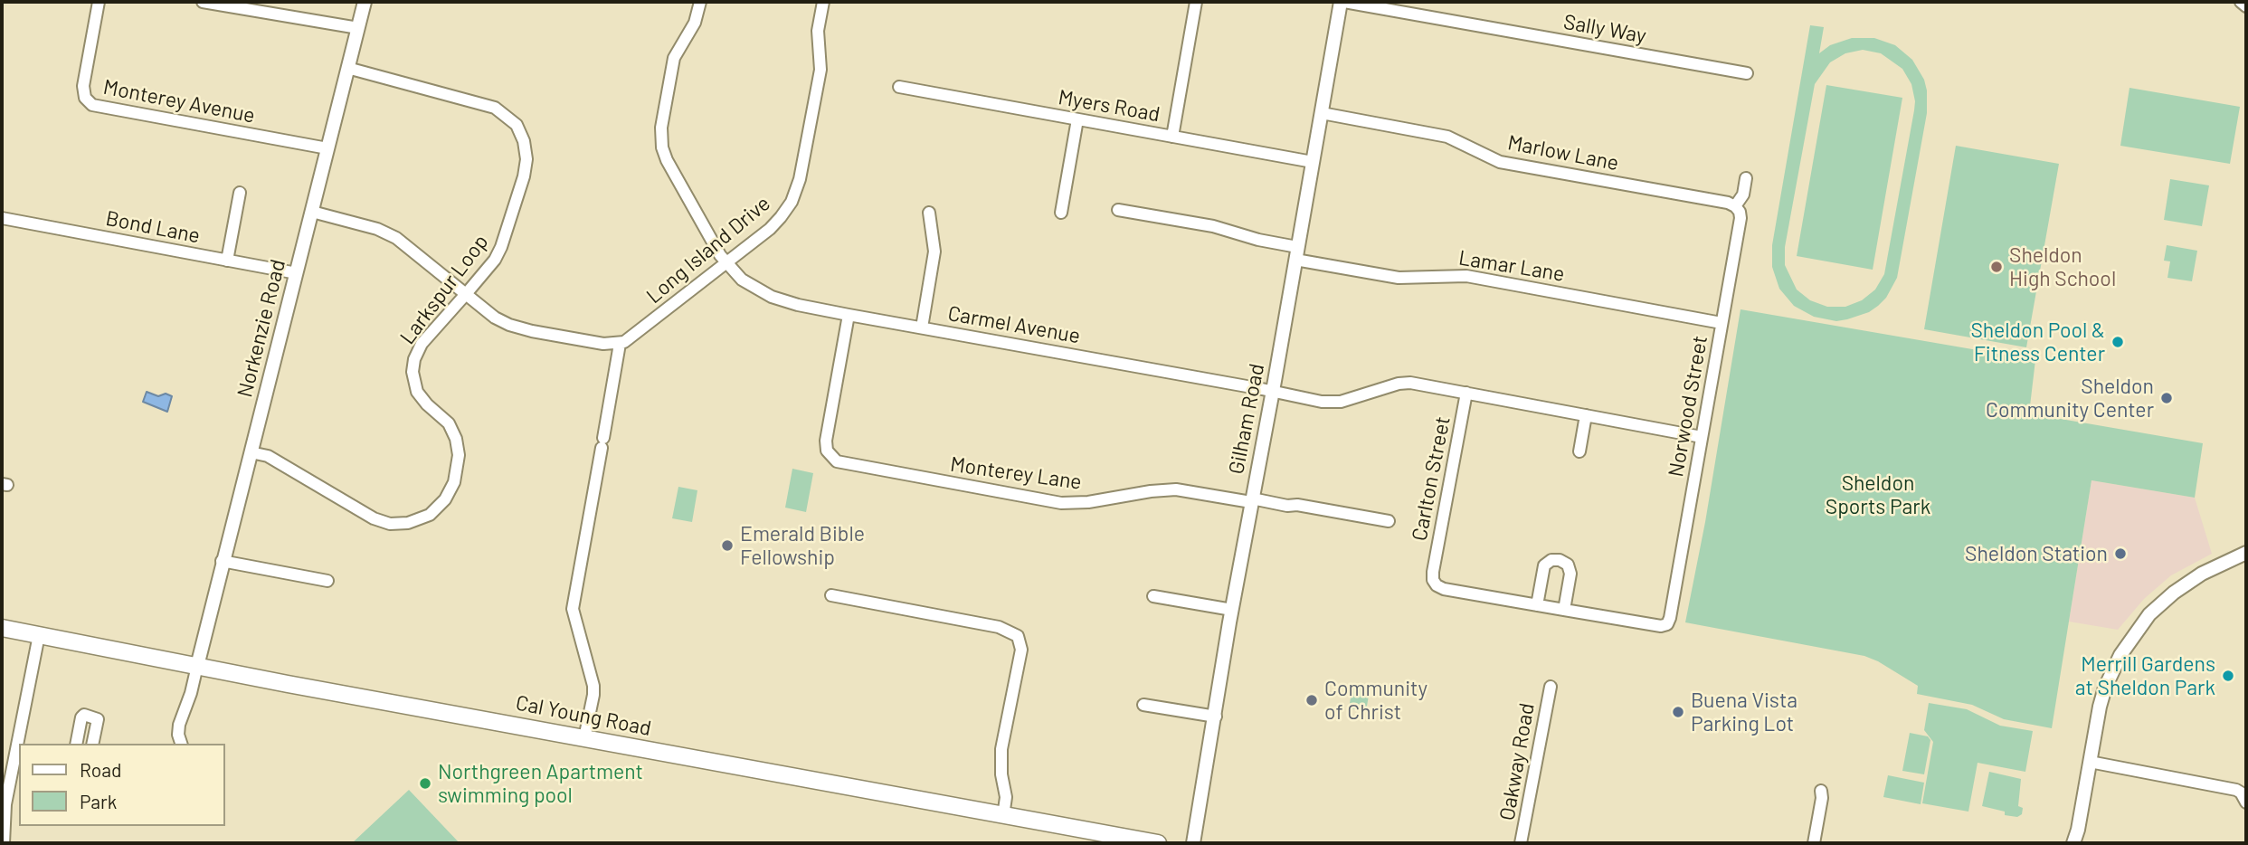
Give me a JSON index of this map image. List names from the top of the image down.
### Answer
{
  "streets": {
    "main road": ["Cal Young Road"],
    "street": [
      "Sally Way",
      "Monterey Avenue",
      "Myers Road",
      "Marlow Lane",
      "Bond Lane",
      "Long Island Drive",
      "Lamar Lane",
      "Larkspur Loop",
      "Carmel Avenue",
      "Norkenzie Road",
      "Norwood Street",
      "Gilham Road",
      "Monterey Lane",
      "Carlton Street",
      "Oakway Road"
    ]
  },
  "crossings": [
    ["Sally Way", "Gilham Road"],
    ["Monterey Avenue", "Norkenzie Road"],
    ["Myers Road", "Gilham Road"],
    ["Marlow Lane", "Norwood Street"],
    ["Marlow Lane", "Gilham Road"],
    ["Bond Lane", "Norkenzie Road"],
    ["Long Island Drive", "Carmel Avenue"],
    ["Lamar Lane", "Norwood Street"],
    ["Lamar Lane", "Gilham Road"],
    ["Larkspur Loop", "Norkenzie Road"],
    ["Carmel Avenue", "Norwood Street"],
    ["Carmel Avenue", "Gilham Road"],
    ["Carmel Avenue", "Monterey Lane"],
    ["Carmel Avenue", "Carlton Street"],
    ["Norkenzie Road", "Cal Young Road"],
    ["Gilham Road", "Monterey Lane"]
  ],
  "parks": ["Sheldon Sports Park"],
  "places": [
    "Sheldon High School",
    "Sheldon Pool & Fitness Center",
    "Sheldon Community Center",
    "Emerald Bible Fellowship",
    "Sheldon Station",
    "Merrill Gardens at Sheldon Park",
    "Community of Christ",
    "Buena Vista Parking Lot",
    "Northgreen Apartment swimming pool"
  ],
  "legend": ["Road", "Park"]
}
